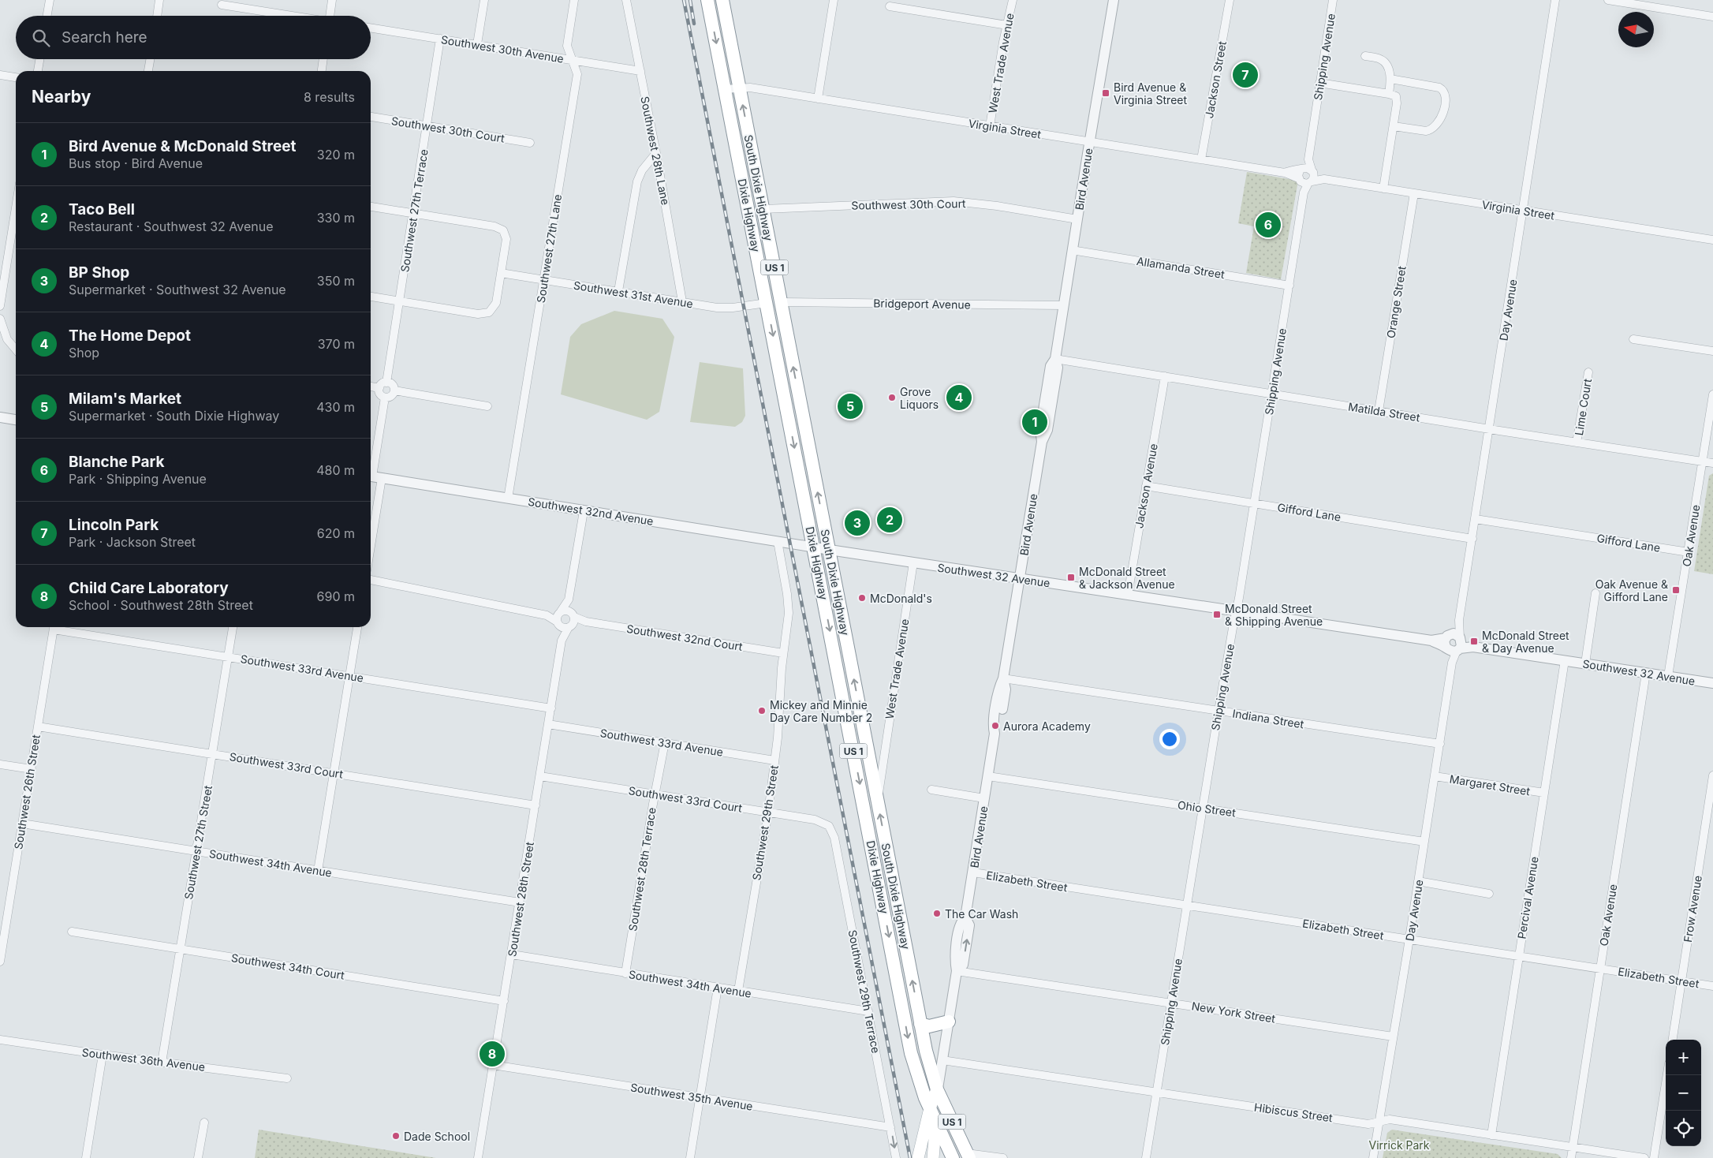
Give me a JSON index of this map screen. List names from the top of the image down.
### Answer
{
  "streets": {
    "highway": ["South Dixie Highway", "Dixie Highway", "US 1"],
    "street": [
      "Southwest 30th Avenue",
      "Shipping Avenue",
      "West Trade Avenue",
      "Jackson Street",
      "Virginia Street",
      "Southwest 30th Court",
      "Southwest 28th Lane",
      "Bird Avenue",
      "Southwest 27th Terrace",
      "Southwest 27th Lane",
      "Allamanda Street",
      "Southwest 31st Avenue",
      "Orange Street",
      "Bridgeport Avenue",
      "Day Avenue",
      "Lime Court",
      "Matilda Street",
      "Jackson Avenue",
      "Southwest 32nd Avenue",
      "Gifford Lane",
      "Oak Avenue",
      "Southwest 32 Avenue",
      "Southwest 32nd Court",
      "Southwest 33rd Avenue",
      "Indiana Street",
      "Southwest 33rd Court",
      "Margaret Street",
      "Southwest 26th Street",
      "Ohio Street",
      "Southwest 29th Street",
      "Southwest 27th Street",
      "Southwest 34th Avenue",
      "Southwest 28th Terrace",
      "Elizabeth Street",
      "Percival Avenue",
      "Southwest 28th Street",
      "Frow Avenue",
      "Southwest 34th Court",
      "Southwest 29th Terrace",
      "New York Street",
      "Southwest 36th Avenue",
      "Southwest 35th Avenue",
      "Hibiscus Street"
    ]
  },
  "crossings": [
    ["Southwest 30th Avenue", "Southwest 28th Lane"],
    ["Southwest 30th Avenue", "Southwest 27th Terrace"],
    ["Southwest 30th Avenue", "Southwest 27th Lane"],
    ["Shipping Avenue", "Virginia Street"],
    ["Shipping Avenue", "Allamanda Street"],
    ["Shipping Avenue", "Matilda Street"],
    ["Shipping Avenue", "Gifford Lane"],
    ["Shipping Avenue", "Southwest 32 Avenue"],
    ["Shipping Avenue", "Indiana Street"],
    ["Shipping Avenue", "Ohio Street"],
    ["Shipping Avenue", "Elizabeth Street"],
    ["Shipping Avenue", "New York Street"],
    ["Shipping Avenue", "Hibiscus Street"],
    ["West Trade Avenue", "Virginia Street"],
    ["West Trade Avenue", "South Dixie Highway"],
    ["West Trade Avenue", "Southwest 32 Avenue"],
    ["Jackson Street", "Virginia Street"],
    ["Virginia Street", "Bird Avenue"],
    ["Virginia Street", "South Dixie Highway"],
    ["Virginia Street", "Dixie Highway"],
    ["Virginia Street", "Orange Street"],
    ["Virginia Street", "Day Avenue"],
    ["Southwest 30th Court", "Bird Avenue"],
    ["Southwest 30th Court", "South Dixie Highway"],
    ["Southwest 30th Court", "Southwest 27th Terrace"],
    ["Southwest 28th Lane", "Southwest 31st Avenue"],
    ["Bird Avenue", "South Dixie Highway"],
    ["Bird Avenue", "Allamanda Street"],
    ["Bird Avenue", "Bridgeport Avenue"],
    ["Bird Avenue", "Matilda Street"],
    ["Bird Avenue", "Southwest 32 Avenue"],
    ["Bird Avenue", "Indiana Street"],
    ["Bird Avenue", "Ohio Street"],
    ["Bird Avenue", "Elizabeth Street"],
    ["Bird Avenue", "New York Street"],
    ["Bird Avenue", "Hibiscus Street"],
    ["South Dixie Highway", "Bridgeport Avenue"],
    ["South Dixie Highway", "Southwest 32 Avenue"],
    ["Dixie Highway", "US 1"],
    ["Dixie Highway", "Southwest 31st Avenue"],
    ["Dixie Highway", "Southwest 32nd Avenue"],
    ["Dixie Highway", "Southwest 32 Avenue"],
    ["Southwest 27th Lane", "Southwest 31st Avenue"],
    ["Southwest 27th Lane", "Southwest 32nd Avenue"],
    ["Orange Street", "Matilda Street"],
    ["Day Avenue", "Matilda Street"],
    ["Day Avenue", "Gifford Lane"],
    ["Day Avenue", "Southwest 32 Avenue"],
    ["Day Avenue", "Indiana Street"],
    ["Day Avenue", "Margaret Street"],
    ["Day Avenue", "Ohio Street"],
    ["Day Avenue", "Elizabeth Street"],
    ["Day Avenue", "New York Street"],
    ["Day Avenue", "Hibiscus Street"],
    ["Lime Court", "Matilda Street"],
    ["Matilda Street", "Jackson Avenue"],
    ["Matilda Street", "Oak Avenue"],
    ["Jackson Avenue", "Gifford Lane"],
    ["Jackson Avenue", "Southwest 32 Avenue"],
    ["Southwest 32nd Avenue", "Southwest 32 Avenue"],
    ["Gifford Lane", "Oak Avenue"],
    ["Oak Avenue", "Southwest 32 Avenue"],
    ["Oak Avenue", "Elizabeth Street"],
    ["Oak Avenue", "Hibiscus Street"],
    ["Southwest 32 Avenue", "Percival Avenue"],
    ["Southwest 32nd Court", "Southwest 29th Street"],
    ["Southwest 32nd Court", "Southwest 28th Street"],
    ["Southwest 33rd Avenue", "Southwest 29th Street"],
    ["Southwest 33rd Avenue", "Southwest 27th Street"],
    ["Southwest 33rd Avenue", "Southwest 28th Terrace"],
    ["Southwest 33rd Avenue", "Southwest 28th Street"],
    ["Southwest 33rd Court", "Southwest 26th Street"],
    ["Southwest 33rd Court", "Southwest 29th Street"],
    ["Southwest 33rd Court", "Southwest 27th Street"],
    ["Southwest 33rd Court", "Southwest 28th Terrace"],
    ["Southwest 33rd Court", "Southwest 28th Street"],
    ["Southwest 33rd Court", "Southwest 29th Terrace"],
    ["Margaret Street", "Percival Avenue"],
    ["Southwest 26th Street", "Southwest 34th Avenue"],
    ["Southwest 29th Street", "Southwest 34th Avenue"],
    ["Southwest 27th Street", "Southwest 34th Avenue"],
    ["Southwest 27th Street", "Southwest 34th Court"],
    ["Southwest 27th Street", "Southwest 36th Avenue"],
    ["Southwest 34th Avenue", "Southwest 28th Terrace"],
    ["Southwest 34th Avenue", "Southwest 28th Street"],
    ["Southwest 34th Avenue", "Southwest 29th Terrace"],
    ["Elizabeth Street", "Percival Avenue"],
    ["Elizabeth Street", "Frow Avenue"],
    ["Percival Avenue", "Hibiscus Street"],
    ["Southwest 28th Street", "Southwest 34th Court"],
    ["Southwest 28th Street", "Southwest 35th Avenue"],
    ["Southwest 29th Terrace", "Southwest 35th Avenue"]
  ],
  "one_way": ["South Dixie Highway", "Dixie Highway"],
  "parks": ["Virrick Park"],
  "places": {
    "transit": [
      "Bird Avenue & Virginia Street",
      "McDonald Street & Jackson Avenue",
      "Oak Avenue & Gifford Lane",
      "McDonald Street & Shipping Avenue",
      "McDonald Street & Day Avenue"
    ],
    "other": [
      "Grove Liquors",
      "McDonald's",
      "Mickey and Minnie Day Care Number 2",
      "Aurora Academy",
      "The Car Wash",
      "Dade School"
    ]
  },
  "north": "left",
  "page": {
    "search": "Search here",
    "pins": [
      "7",
      "6",
      "4",
      "5",
      "1",
      "2",
      "3",
      "8"
    ],
    "heading": ["Nearby", "8 results"],
    "list": [
      {
        "mark": "1",
        "name": "Bird Avenue & McDonald Street",
        "note": "Bus stop · Bird Avenue",
        "value": "320 m"
      },
      {
        "mark": "2",
        "name": "Taco Bell",
        "note": "Restaurant · Southwest 32 Avenue",
        "value": "330 m"
      },
      {
        "mark": "3",
        "name": "BP Shop",
        "note": "Supermarket · Southwest 32 Avenue",
        "value": "350 m"
      },
      {
        "mark": "4",
        "name": "The Home Depot",
        "note": "Shop",
        "value": "370 m"
      },
      {
        "mark": "5",
        "name": "Milam's Market",
        "note": "Supermarket · South Dixie Highway",
        "value": "430 m"
      },
      {
        "mark": "6",
        "name": "Blanche Park",
        "note": "Park · Shipping Avenue",
        "value": "480 m"
      },
      {
        "mark": "7",
        "name": "Lincoln Park",
        "note": "Park · Jackson Street",
        "value": "620 m"
      },
      {
        "mark": "8",
        "name": "Child Care Laboratory",
        "note": "School · Southwest 28th Street",
        "value": "690 m"
      }
    ],
    "map_buttons": ["+", "−"]
  }
}
